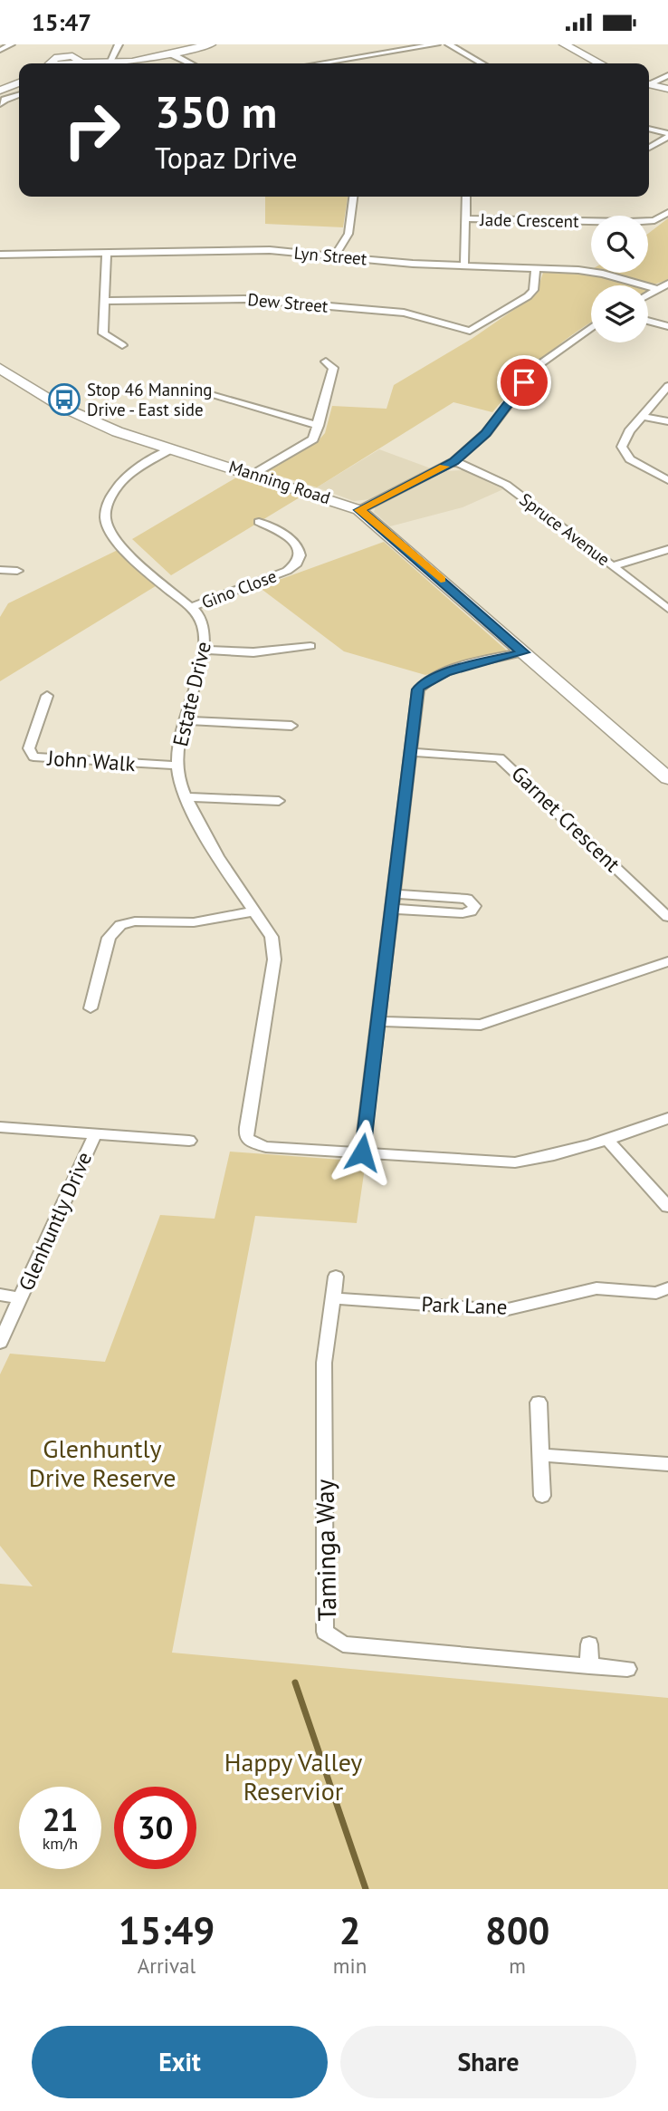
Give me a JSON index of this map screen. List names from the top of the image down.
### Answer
{
  "streets": {
    "street": [
      "Jade Crescent",
      "Lyn Street",
      "Dew Street",
      "Manning Road",
      "Spruce Avenue",
      "Gino Close",
      "Estate Drive",
      "John Walk",
      "Garnet Crescent",
      "Glenhuntly Drive",
      "Park Lane",
      "Taminga Way"
    ]
  },
  "crossings": [
    ["Lyn Street", "Dew Street"],
    ["Manning Road", "Estate Drive"],
    ["Gino Close", "Estate Drive"],
    ["Estate Drive", "John Walk"],
    ["Park Lane", "Taminga Way"]
  ],
  "parks": ["Glenhuntly Drive Reserve", "Happy Valley Reservior"],
  "places": {
    "bus stop": ["Stop 46 Manning Drive - East side"]
  },
  "page": {
    "status": "15:47",
    "turn": ["350 m", "Topaz Drive"],
    "speed": "21 km/h",
    "limit": "30",
    "eta": [
      "15:49",
      "Arrival",
      "2",
      "min",
      "800",
      "m"
    ],
    "buttons": ["Exit", "Share"]
  }
}
